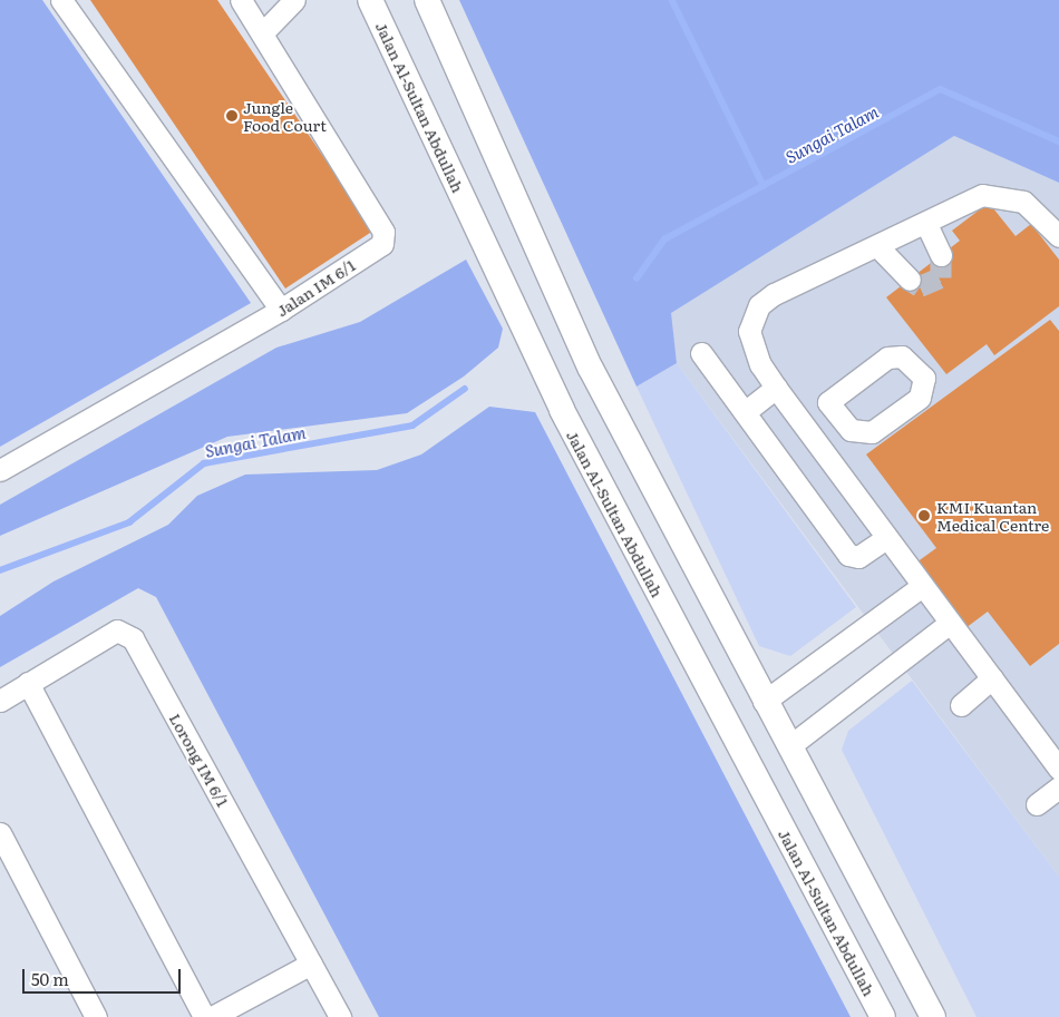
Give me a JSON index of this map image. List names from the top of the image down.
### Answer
{
  "streets": {
    "main road": ["Jalan Al-Sultan Abdullah"],
    "street": ["Jalan IM 6/1", "Lorong IM 6/1"]
  },
  "water": ["Sungai Talam"],
  "places": ["Jungle Food Court", "KMI Kuantan Medical Centre"],
  "scale_bar": "50 m"
}
